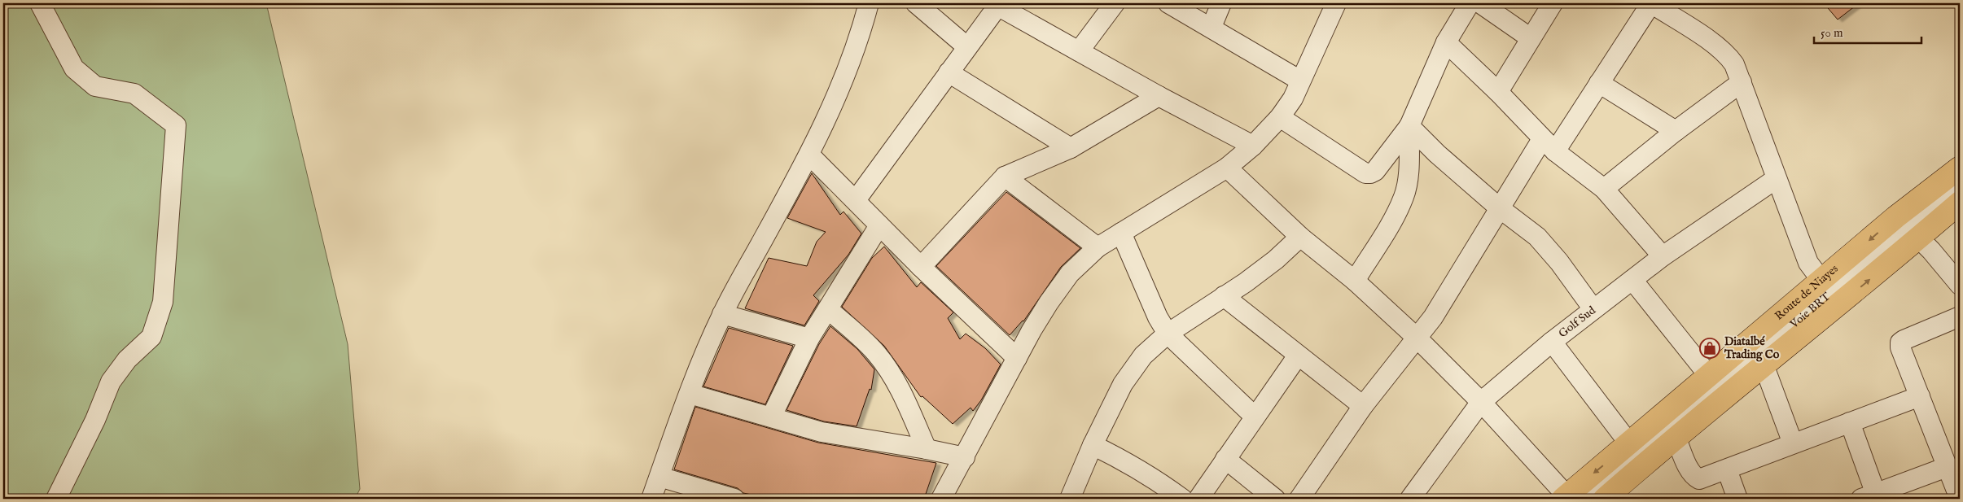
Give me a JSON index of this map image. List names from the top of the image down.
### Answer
{
  "streets": {
    "main road": ["Route de Niayes"],
    "street": ["Voie BRT", "Golf Sud"]
  },
  "crossings": [
    ["Route de Niayes", "Voie BRT"]
  ],
  "places": {
    "shop": ["Diatalbé Trading Co"]
  },
  "scale_bar": "50 m"
}
